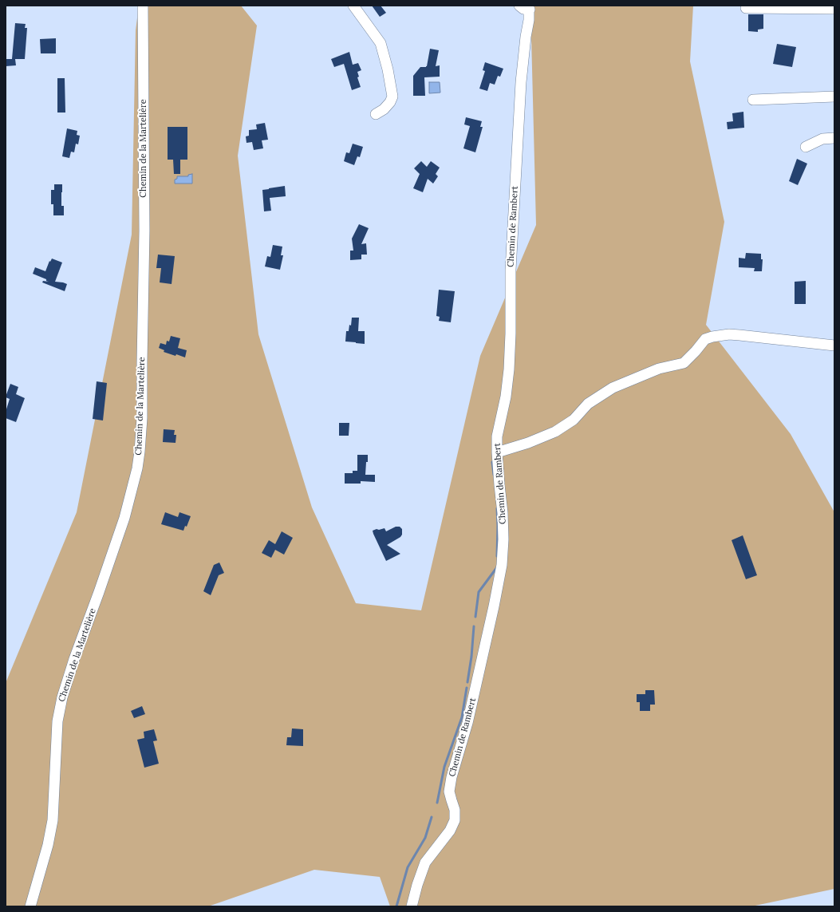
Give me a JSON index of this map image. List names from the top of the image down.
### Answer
{
  "streets": {
    "street": ["Chemin de la Martelière", "Chemin de Rambert"]
  }
}
